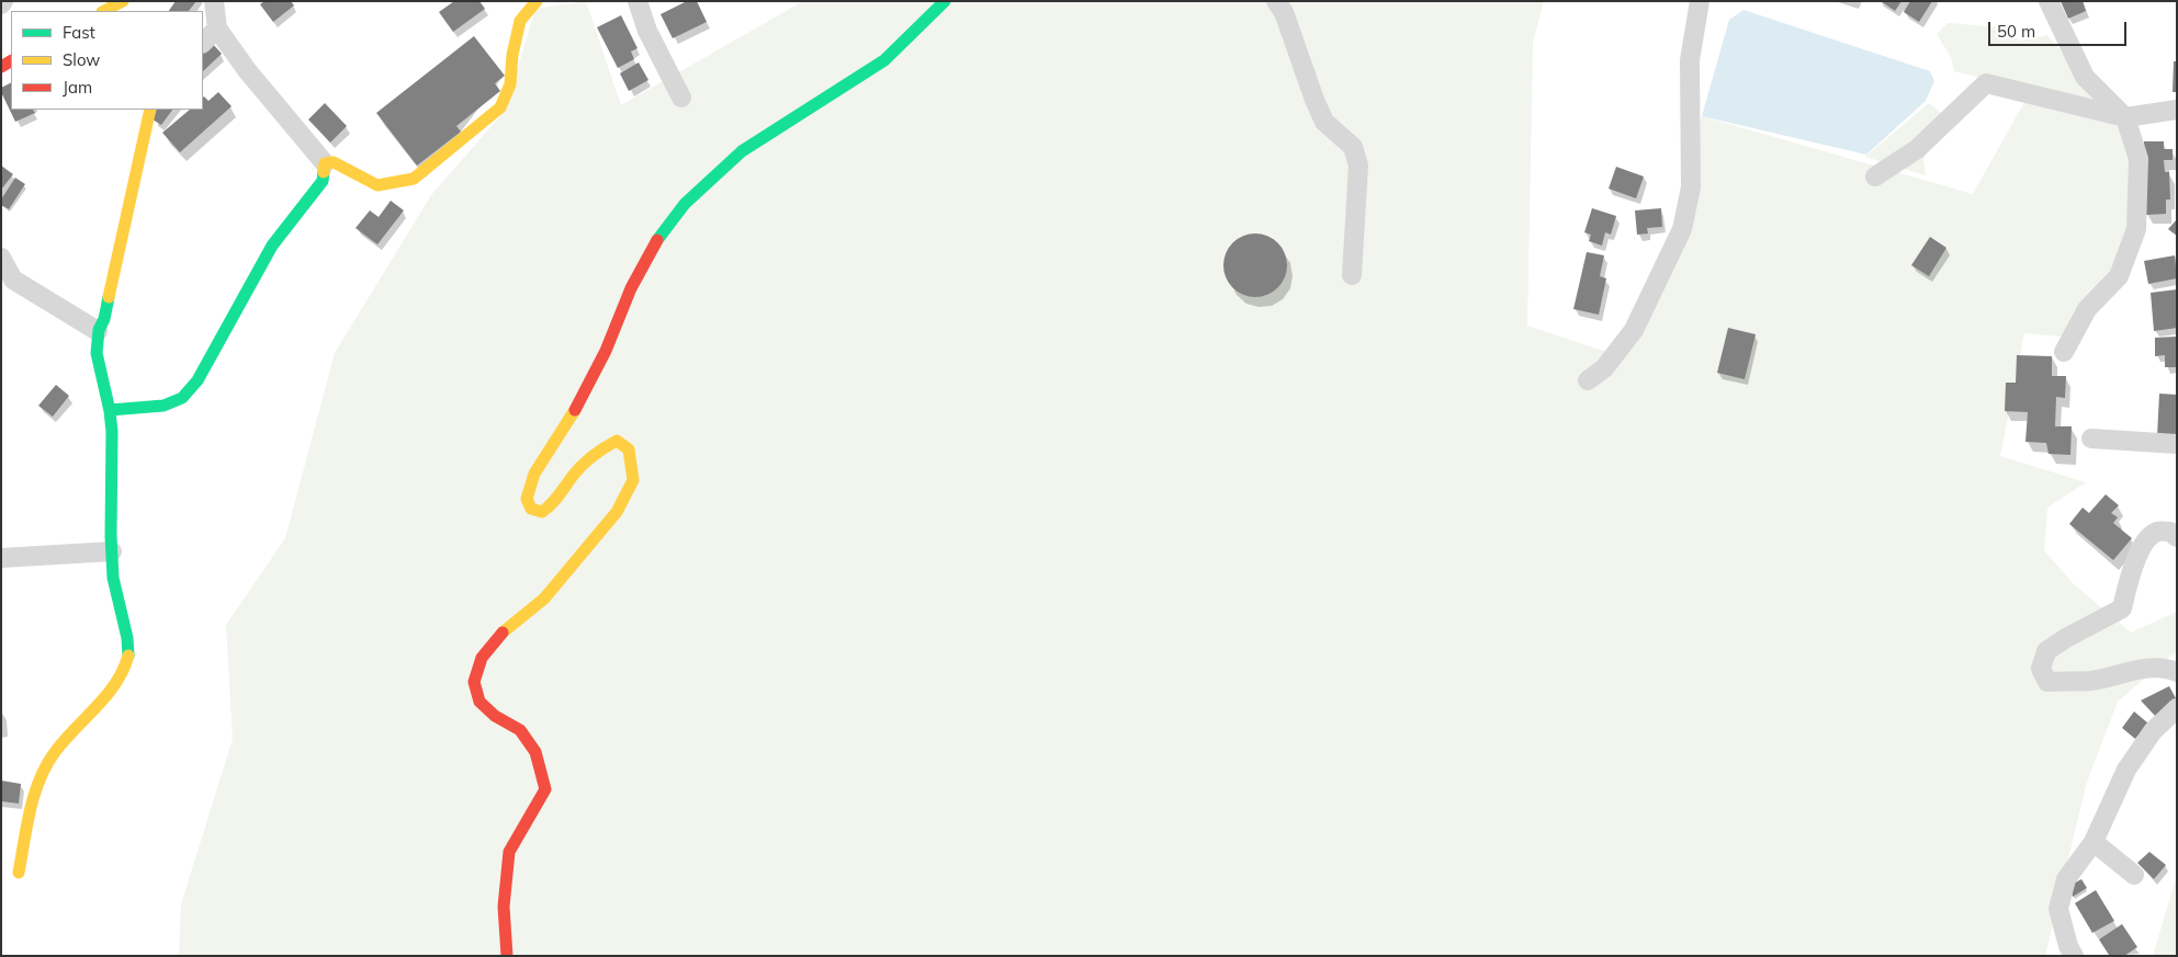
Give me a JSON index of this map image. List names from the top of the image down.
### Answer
{
  "legend": ["Fast", "Slow", "Jam"],
  "scale_bar": "50 m"
}
